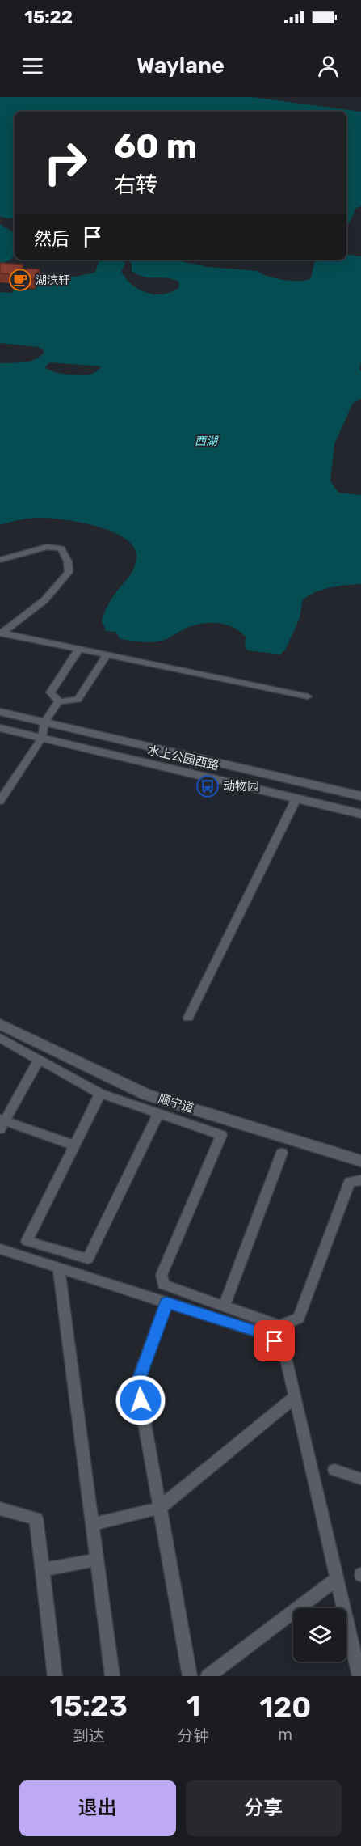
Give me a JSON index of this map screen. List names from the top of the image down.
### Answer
{
  "streets": {
    "main road": ["水上公园西路", "顺宁道"]
  },
  "water": ["西湖"],
  "places": {
    "cafe": ["湖滨轩"],
    "bus stop": ["动物园"]
  },
  "page": {
    "status": "15:22",
    "header": "Waylane",
    "turn": ["60 m", "右转"],
    "then": "然后",
    "eta": [
      "15:23",
      "到达",
      "1",
      "分钟",
      "120",
      "m"
    ],
    "buttons": ["退出", "分享"]
  }
}
